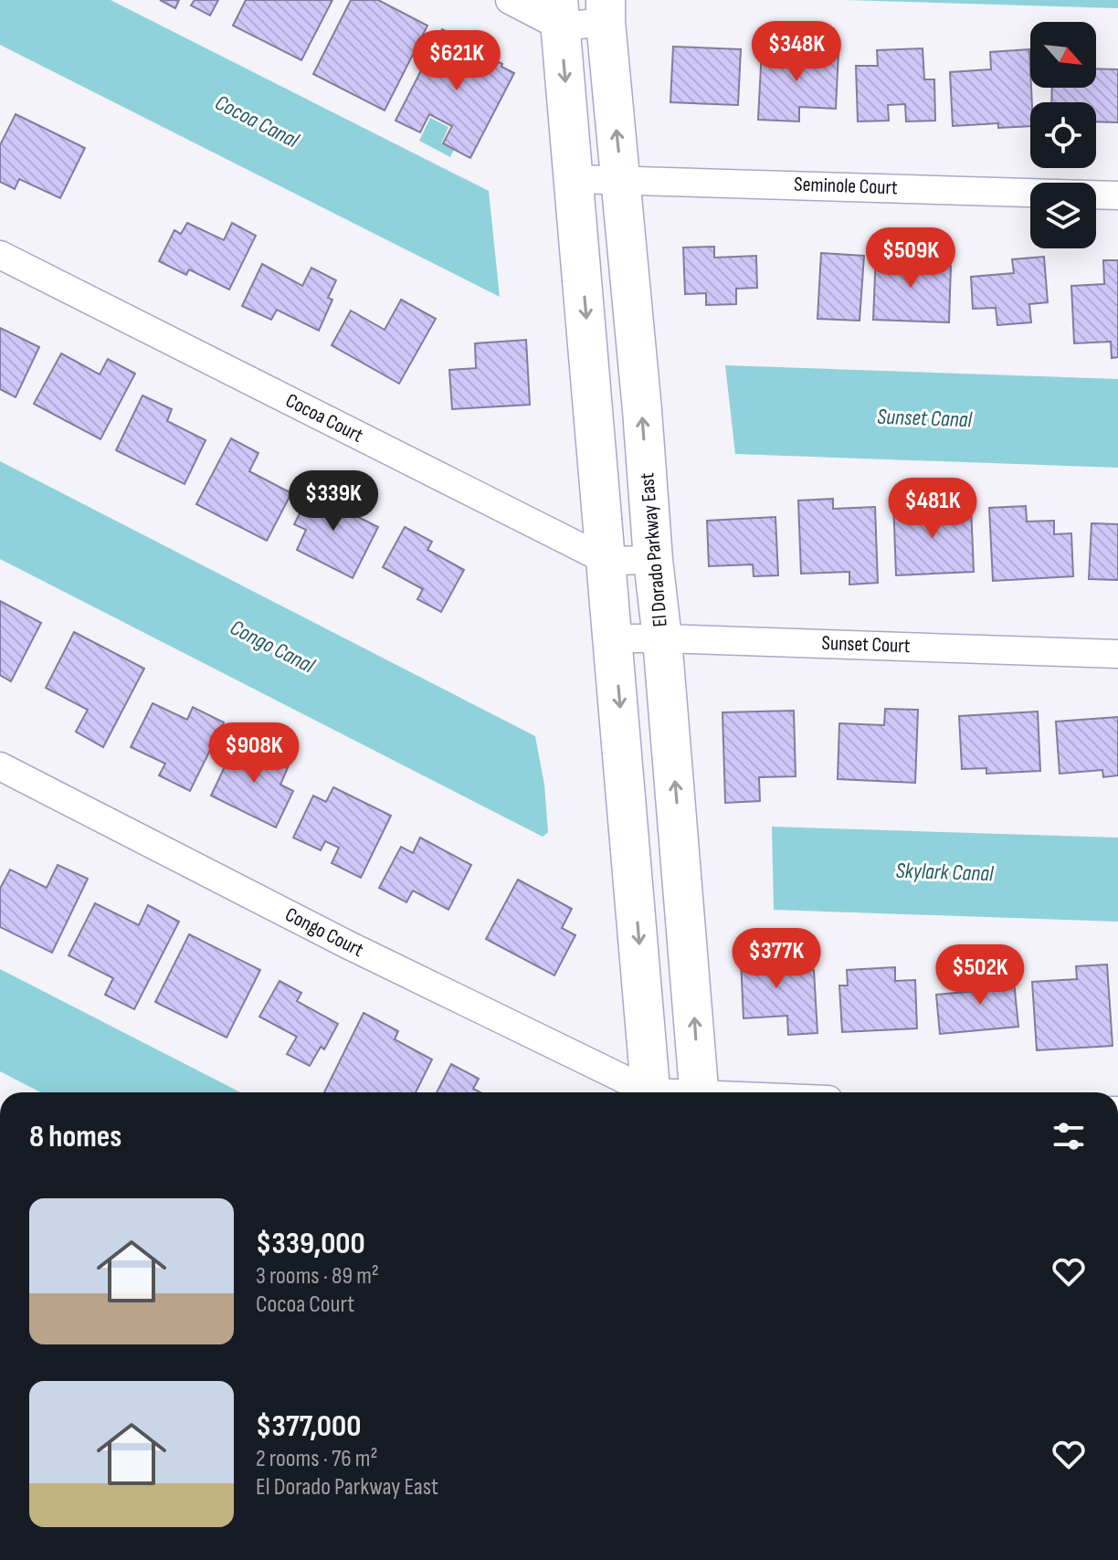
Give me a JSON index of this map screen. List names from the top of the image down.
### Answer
{
  "streets": {
    "street": [
      "Seminole Court",
      "Cocoa Court",
      "El Dorado Parkway East",
      "Sunset Court",
      "Congo Court"
    ]
  },
  "crossings": [
    ["Seminole Court", "El Dorado Parkway East"],
    ["Cocoa Court", "El Dorado Parkway East"],
    ["El Dorado Parkway East", "Sunset Court"]
  ],
  "water": [
    "Cocoa Canal",
    "Sunset Canal",
    "Congo Canal",
    "Skylark Canal"
  ],
  "north": "bottom right",
  "page": {
    "price": [
      "$348K",
      "$621K",
      "$509K",
      "$339K",
      "$481K",
      "$908K",
      "$377K",
      "$502K"
    ],
    "heading": "8 homes",
    "list": [
      {
        "name": "$339,000",
        "note": "3 rooms · 89 m² · Cocoa Court"
      },
      {
        "name": "$377,000",
        "note": "2 rooms · 76 m² · El Dorado Parkway East"
      }
    ]
  }
}
